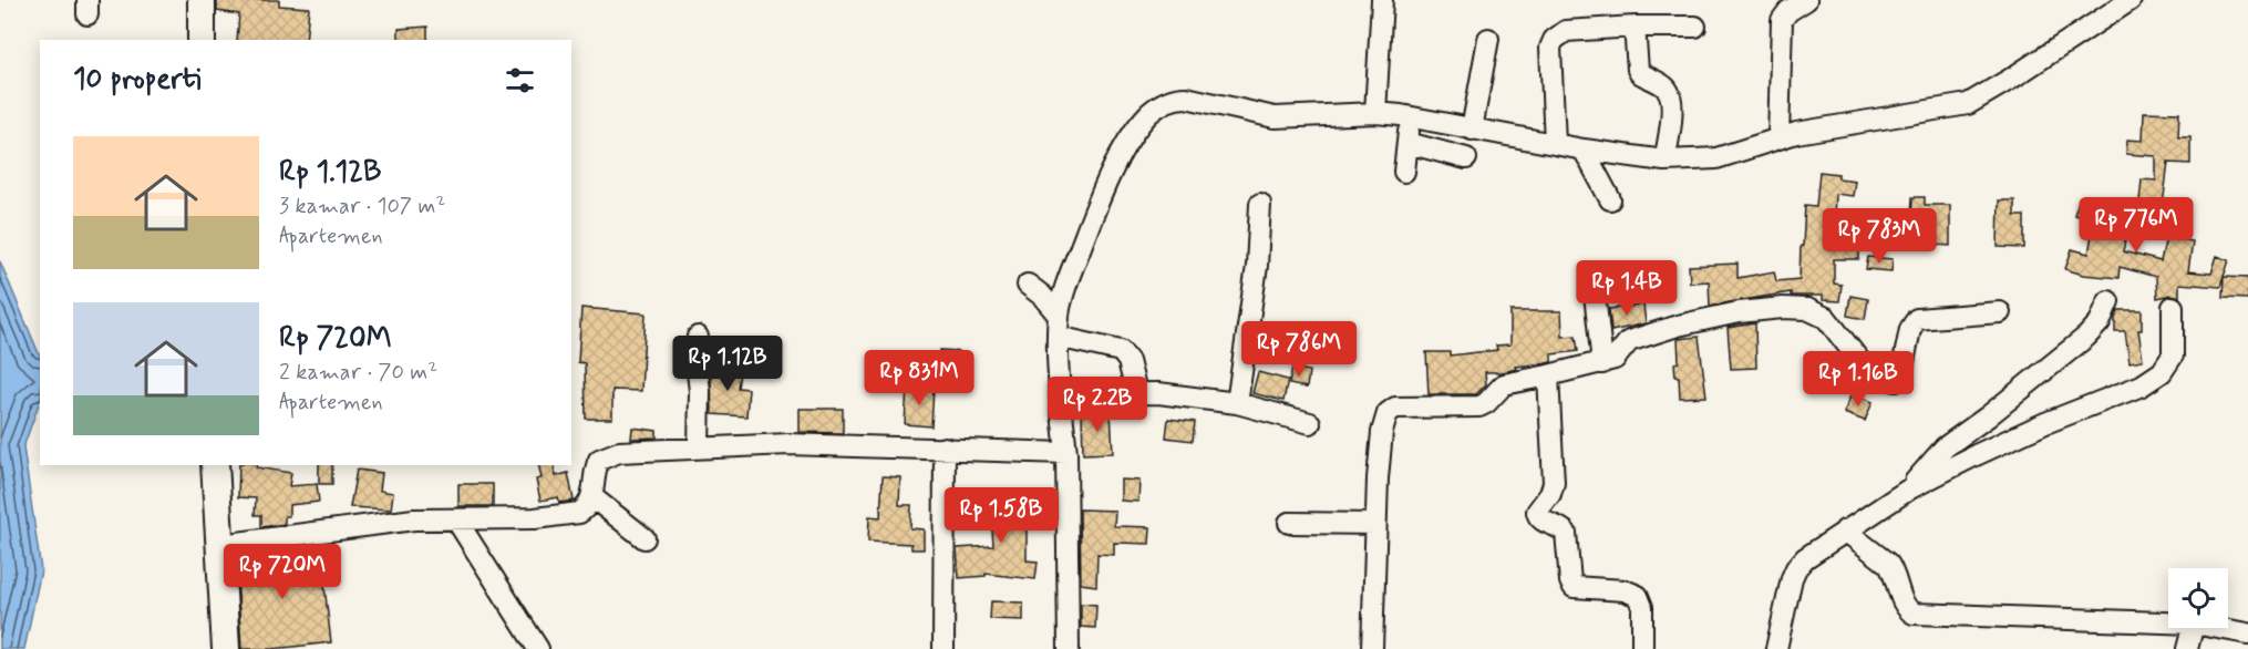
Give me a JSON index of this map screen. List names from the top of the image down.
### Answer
{
  "page": {
    "heading": "10 properti",
    "list": [
      {
        "name": "Rp 1.12B",
        "note": "3 kamar · 107 m² · Apartemen"
      },
      {
        "name": "Rp 720M",
        "note": "2 kamar · 70 m² · Apartemen"
      }
    ],
    "price": [
      "Rp 776M",
      "Rp 783M",
      "Rp 1.4B",
      "Rp 786M",
      "Rp 1.12B",
      "Rp 831M",
      "Rp 1.16B",
      "Rp 2.2B",
      "Rp 1.58B",
      "Rp 720M"
    ]
  }
}
